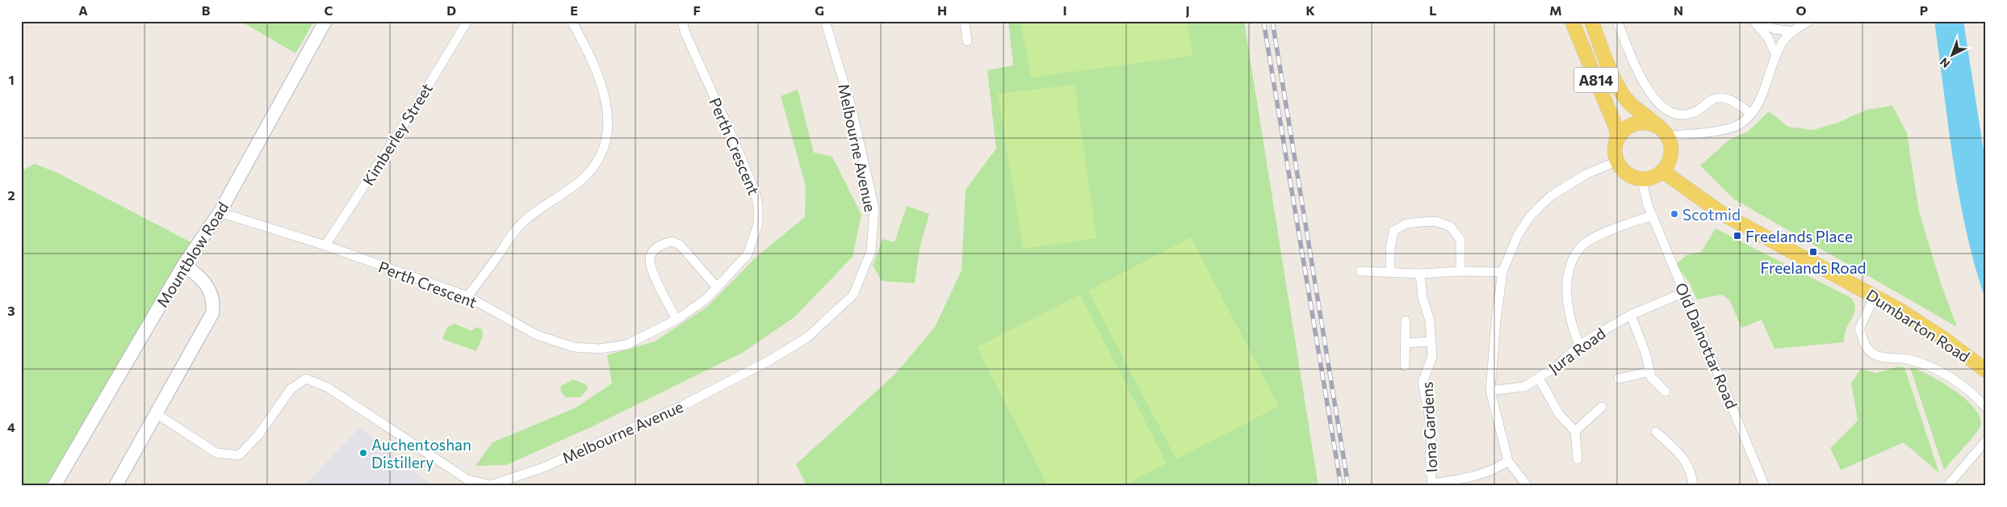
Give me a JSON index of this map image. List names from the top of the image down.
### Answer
{
  "streets": {
    "main road": ["A814", "Dumbarton Road"],
    "street": [
      "Kimberley Street",
      "Perth Crescent",
      "Melbourne Avenue",
      "Mountblow Road",
      "Old Dalnottar Road",
      "Jura Road",
      "Iona Gardens"
    ]
  },
  "crossings": [
    ["A814", "Dumbarton Road"],
    ["A814", "Old Dalnottar Road"],
    ["Kimberley Street", "Perth Crescent"],
    ["Perth Crescent", "Mountblow Road"],
    ["Dumbarton Road", "Old Dalnottar Road"],
    ["Old Dalnottar Road", "Jura Road"]
  ],
  "places": {
    "other": ["Scotmid", "Auchentoshan Distillery"],
    "transit": ["Freelands Place", "Freelands Road"]
  },
  "north": "bottom left",
  "grid": {
    "columns": [
      "A",
      "B",
      "C",
      "D",
      "E",
      "F",
      "G",
      "H",
      "I",
      "J",
      "K",
      "L",
      "M",
      "N",
      "O",
      "P"
    ],
    "rows": [
      "1",
      "2",
      "3",
      "4"
    ]
  }
}
